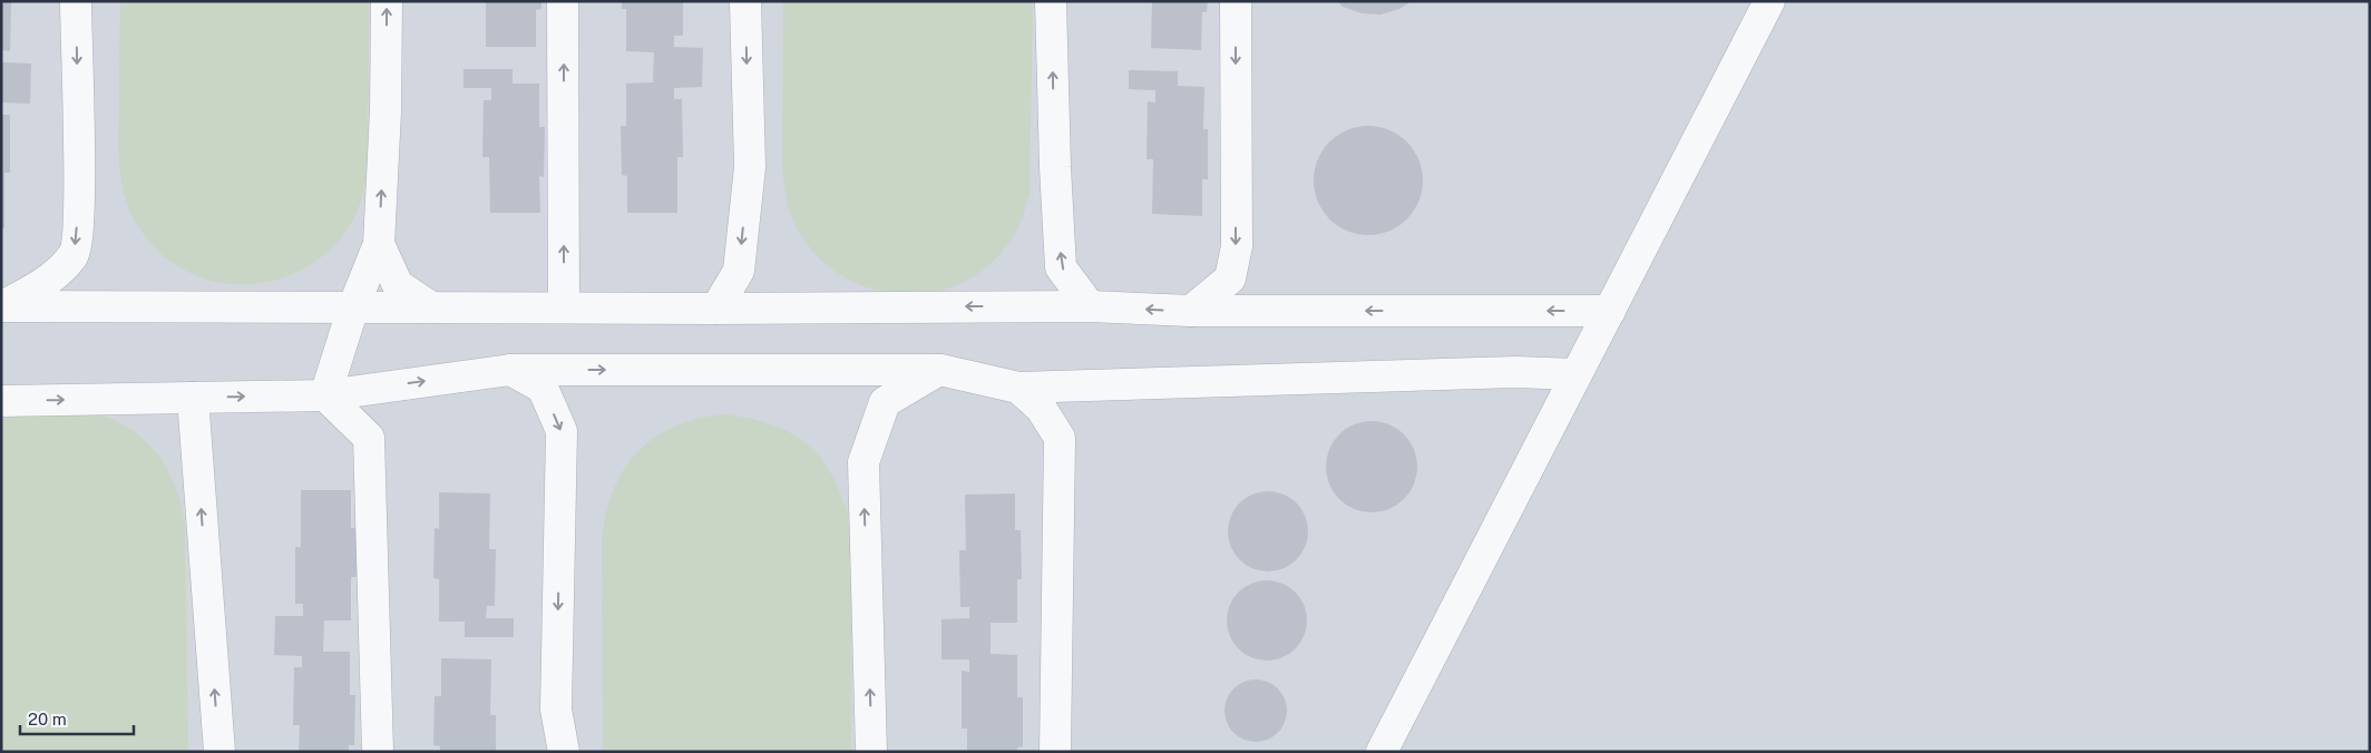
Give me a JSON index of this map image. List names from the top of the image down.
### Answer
{
  "scale_bar": "20 m"
}
